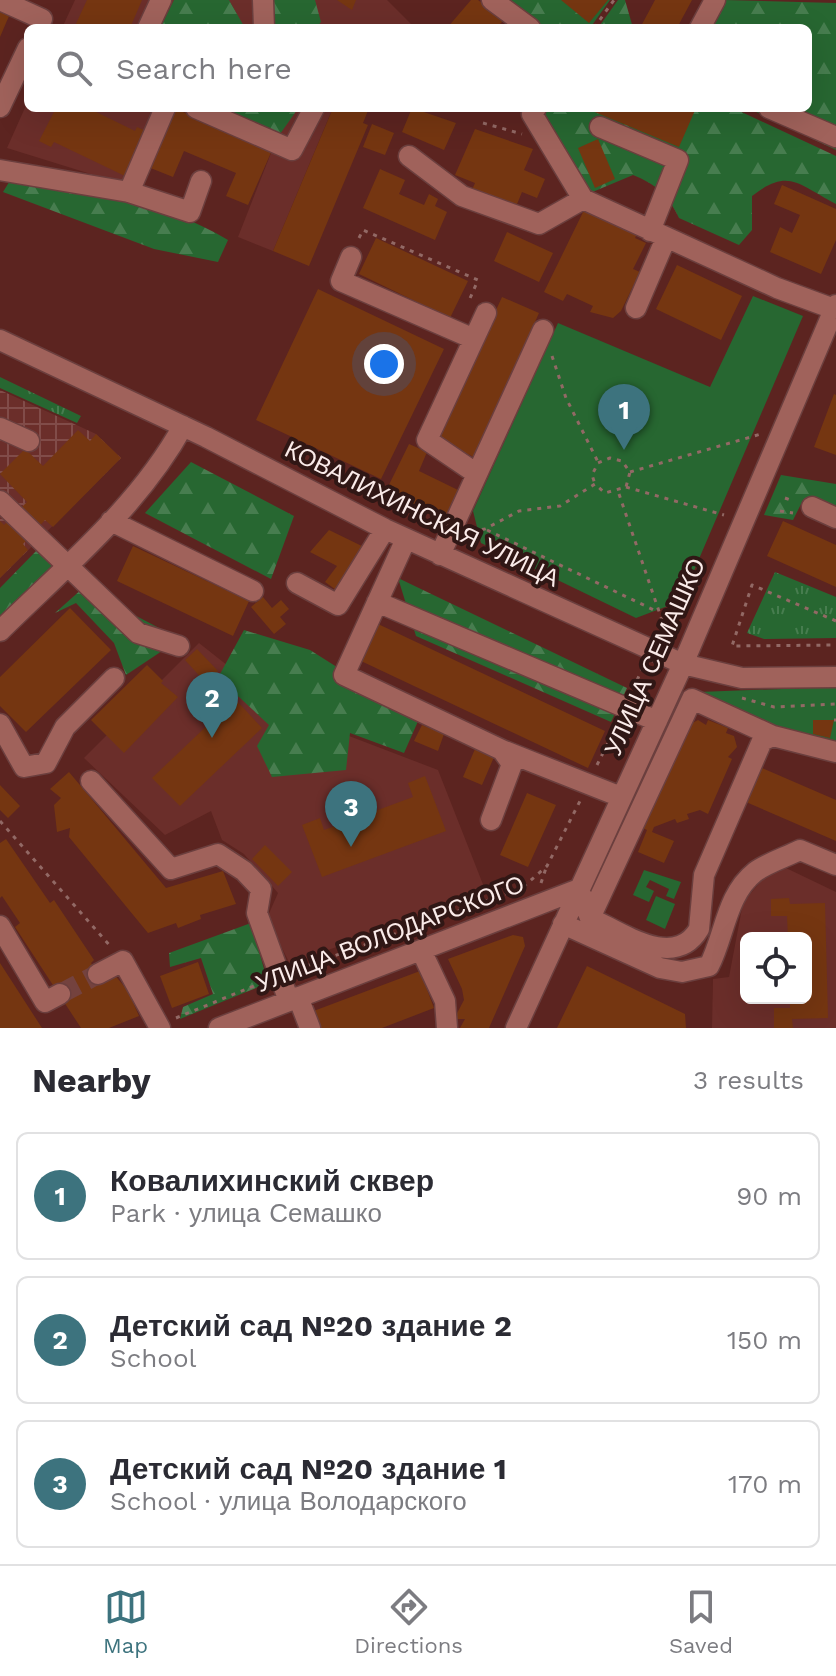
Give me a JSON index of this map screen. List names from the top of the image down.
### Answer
{
  "streets": {
    "street": ["КОВАЛИХИНСКАЯ УЛИЦА", "УЛИЦА СЕМАШКО", "УЛИЦА ВОЛОДАРСКОГО"]
  },
  "crossings": [
    ["КОВАЛИХИНСКАЯ УЛИЦА", "УЛИЦА СЕМАШКО"],
    ["УЛИЦА СЕМАШКО", "УЛИЦА ВОЛОДАРСКОГО"]
  ],
  "page": {
    "search": "Search here",
    "pins": ["1", "2", "3"],
    "heading": ["Nearby", "3 results"],
    "list": [
      {
        "mark": "1",
        "name": "Ковалихинский сквер",
        "note": "Park · улица Семашко",
        "value": "90 m"
      },
      {
        "mark": "2",
        "name": "Детский сад №20 здание 2",
        "note": "School",
        "value": "150 m"
      },
      {
        "mark": "3",
        "name": "Детский сад №20 здание 1",
        "note": "School · улица Володарского",
        "value": "170 m"
      }
    ],
    "nav": ["Map", "Directions", "Saved"]
  }
}
